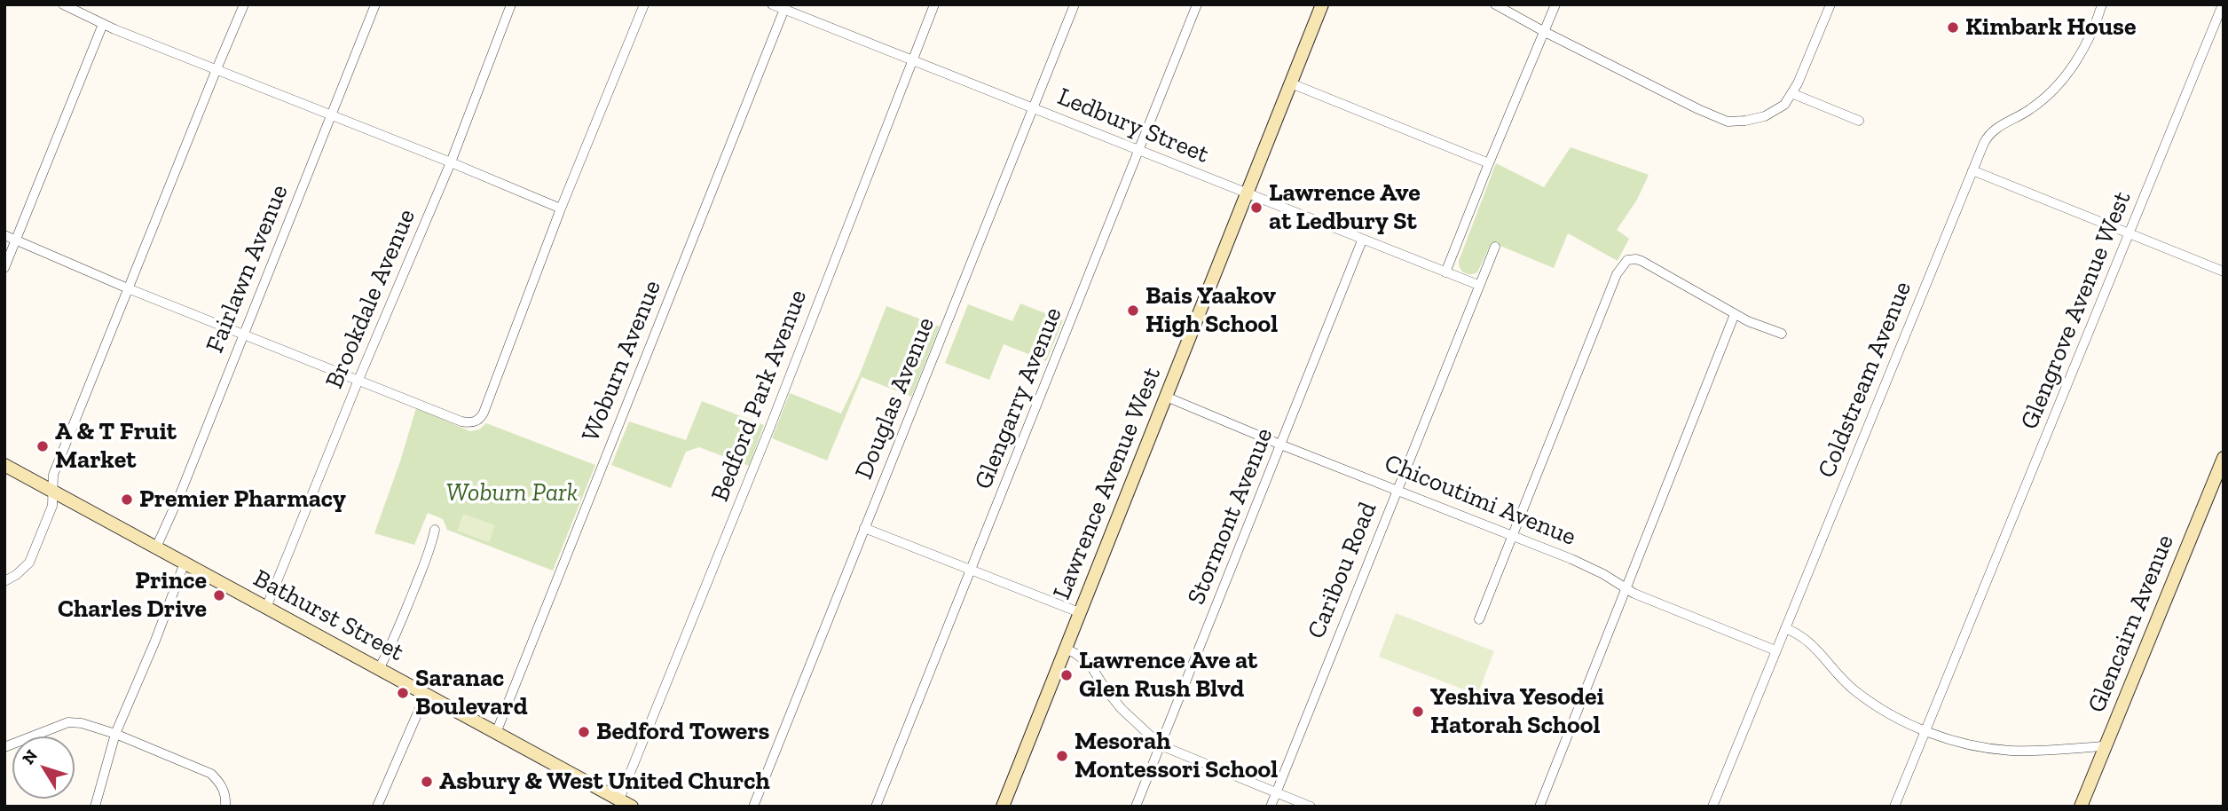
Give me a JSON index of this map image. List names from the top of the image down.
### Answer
{
  "streets": {
    "main road": ["Lawrence Avenue West", "Bathurst Street", "Glencairn Avenue"],
    "street": [
      "Ledbury Street",
      "Fairlawn Avenue",
      "Brookdale Avenue",
      "Glengrove Avenue West",
      "Woburn Avenue",
      "Coldstream Avenue",
      "Bedford Park Avenue",
      "Douglas Avenue",
      "Glengarry Avenue",
      "Chicoutimi Avenue",
      "Stormont Avenue",
      "Caribou Road"
    ]
  },
  "crossings": [
    ["Ledbury Street", "Woburn Avenue"],
    ["Ledbury Street", "Bedford Park Avenue"],
    ["Ledbury Street", "Douglas Avenue"],
    ["Ledbury Street", "Glengarry Avenue"],
    ["Ledbury Street", "Lawrence Avenue West"],
    ["Ledbury Street", "Stormont Avenue"],
    ["Ledbury Street", "Caribou Road"],
    ["Fairlawn Avenue", "Bathurst Street"],
    ["Brookdale Avenue", "Bathurst Street"],
    ["Woburn Avenue", "Bathurst Street"],
    ["Coldstream Avenue", "Chicoutimi Avenue"],
    ["Bedford Park Avenue", "Bathurst Street"],
    ["Lawrence Avenue West", "Chicoutimi Avenue"],
    ["Chicoutimi Avenue", "Stormont Avenue"],
    ["Chicoutimi Avenue", "Caribou Road"]
  ],
  "parks": ["Woburn Park"],
  "places": [
    "Kimbark House",
    "Lawrence Ave at Ledbury St",
    "Bais Yaakov High School",
    "A & T Fruit Market",
    "Premier Pharmacy",
    "Prince Charles Drive",
    "Lawrence Ave at Glen Rush Blvd",
    "Saranac Boulevard",
    "Yeshiva Yesodei Hatorah School",
    "Bedford Towers",
    "Mesorah Montessori School",
    "Asbury & West United Church"
  ],
  "north": "top left"
}
